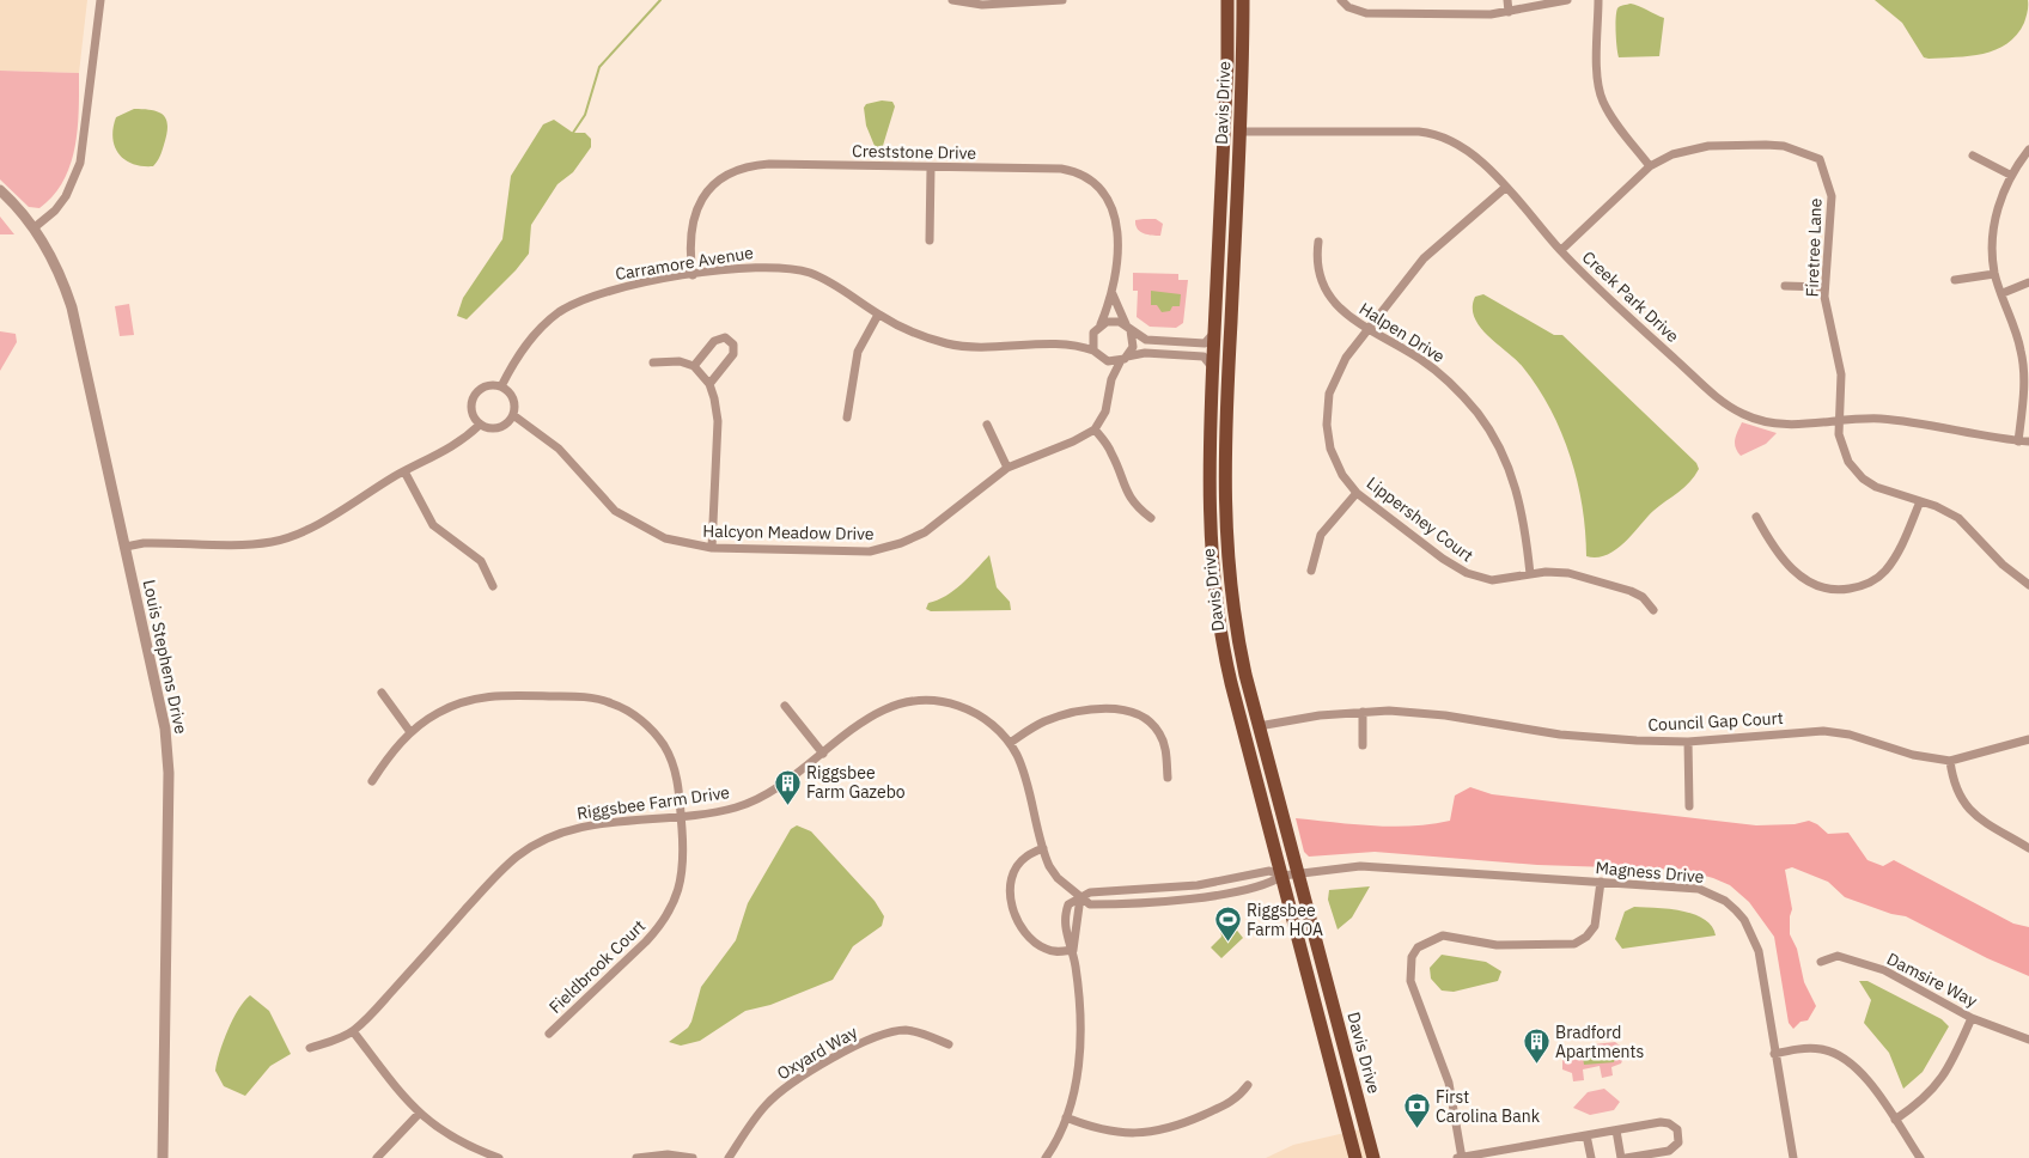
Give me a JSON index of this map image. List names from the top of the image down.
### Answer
{
  "streets": {
    "main road": ["Davis Drive"],
    "street": [
      "Creststone Drive",
      "Firetree Lane",
      "Carramore Avenue",
      "Creek Park Drive",
      "Halpen Drive",
      "Lippershey Court",
      "Halcyon Meadow Drive",
      "Louis Stephens Drive",
      "Council Gap Court",
      "Riggsbee Farm Drive",
      "Magness Drive",
      "Fieldbrook Court",
      "Damsire Way",
      "Oxyard Way"
    ]
  },
  "crossings": [
    ["Davis Drive", "Creek Park Drive"],
    ["Davis Drive", "Council Gap Court"],
    ["Davis Drive", "Riggsbee Farm Drive"],
    ["Davis Drive", "Magness Drive"],
    ["Creststone Drive", "Carramore Avenue"],
    ["Firetree Lane", "Creek Park Drive"],
    ["Carramore Avenue", "Halcyon Meadow Drive"],
    ["Creek Park Drive", "Lippershey Court"],
    ["Halpen Drive", "Lippershey Court"],
    ["Riggsbee Farm Drive", "Magness Drive"],
    ["Riggsbee Farm Drive", "Fieldbrook Court"]
  ],
  "places": {
    "building": ["Riggsbee Farm Gazebo", "Bradford Apartments"],
    "sports": ["Riggsbee Farm HOA"],
    "bank": ["First Carolina Bank"]
  }
}
